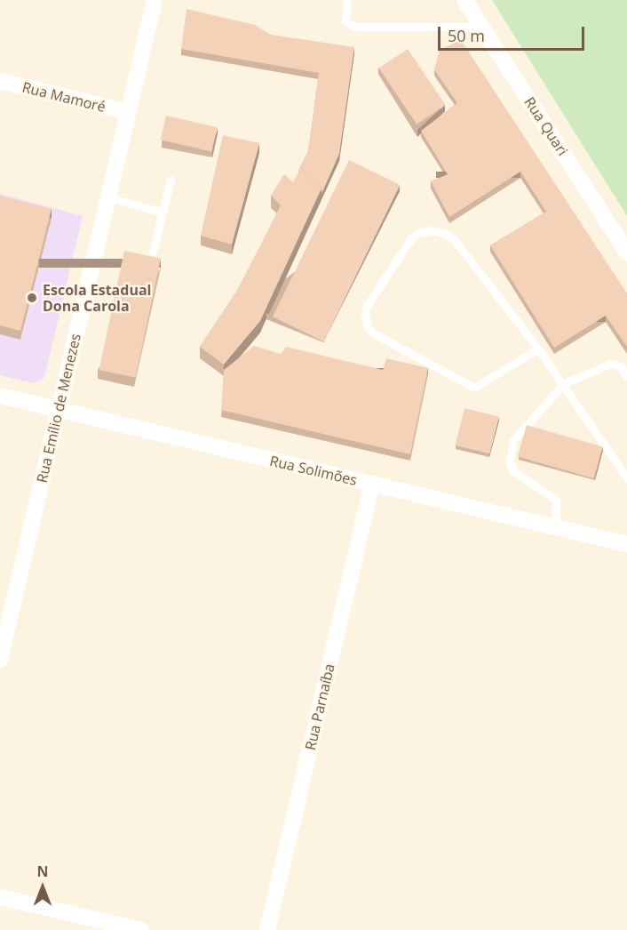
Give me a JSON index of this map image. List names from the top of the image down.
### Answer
{
  "streets": {
    "street": [
      "Rua Mamoré",
      "Rua Quari",
      "Rua Emílio de Menezes",
      "Rua Solimões",
      "Rua Parnaíba"
    ]
  },
  "crossings": [
    ["Rua Mamoré", "Rua Emílio de Menezes"],
    ["Rua Emílio de Menezes", "Rua Solimões"],
    ["Rua Solimões", "Rua Parnaíba"]
  ],
  "places": ["Escola Estadual Dona Carola"],
  "scale_bar": "50 m",
  "north": "top"
}
